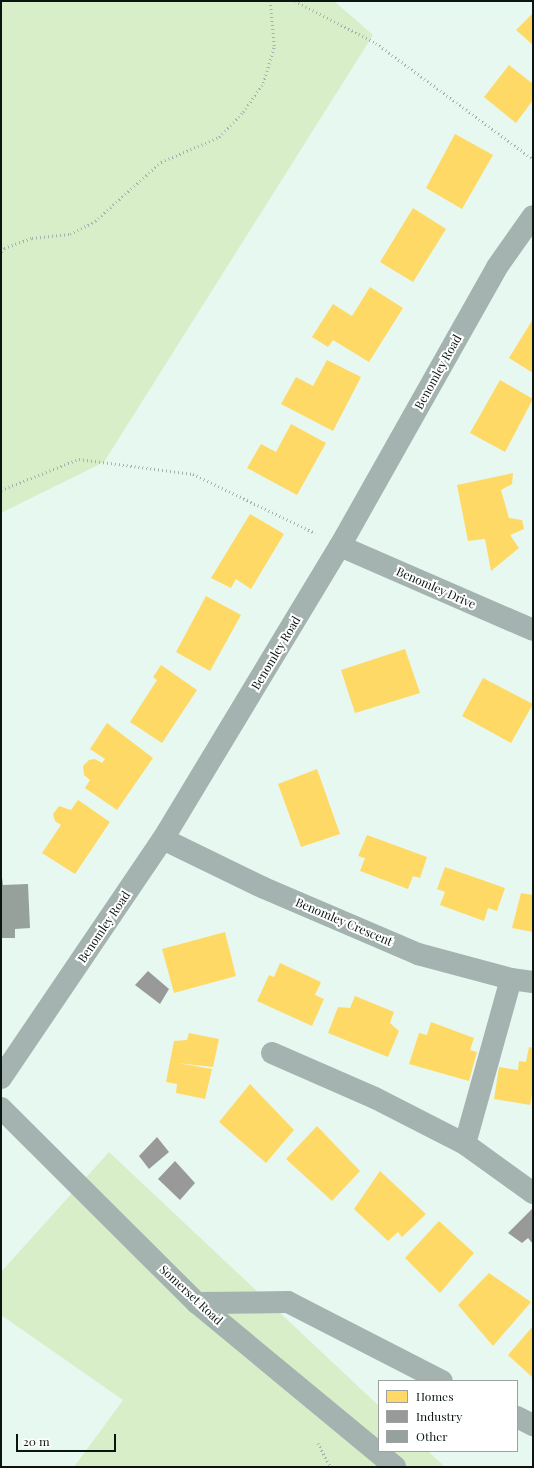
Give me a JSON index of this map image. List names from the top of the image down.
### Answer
{
  "streets": {
    "street": [
      "Benomley Road",
      "Benomley Drive",
      "Benomley Crescent",
      "Somerset Road"
    ]
  },
  "crossings": [
    ["Benomley Road", "Benomley Drive"],
    ["Benomley Road", "Benomley Crescent"]
  ],
  "legend": ["Homes", "Industry", "Other"],
  "scale_bar": "20 m"
}
